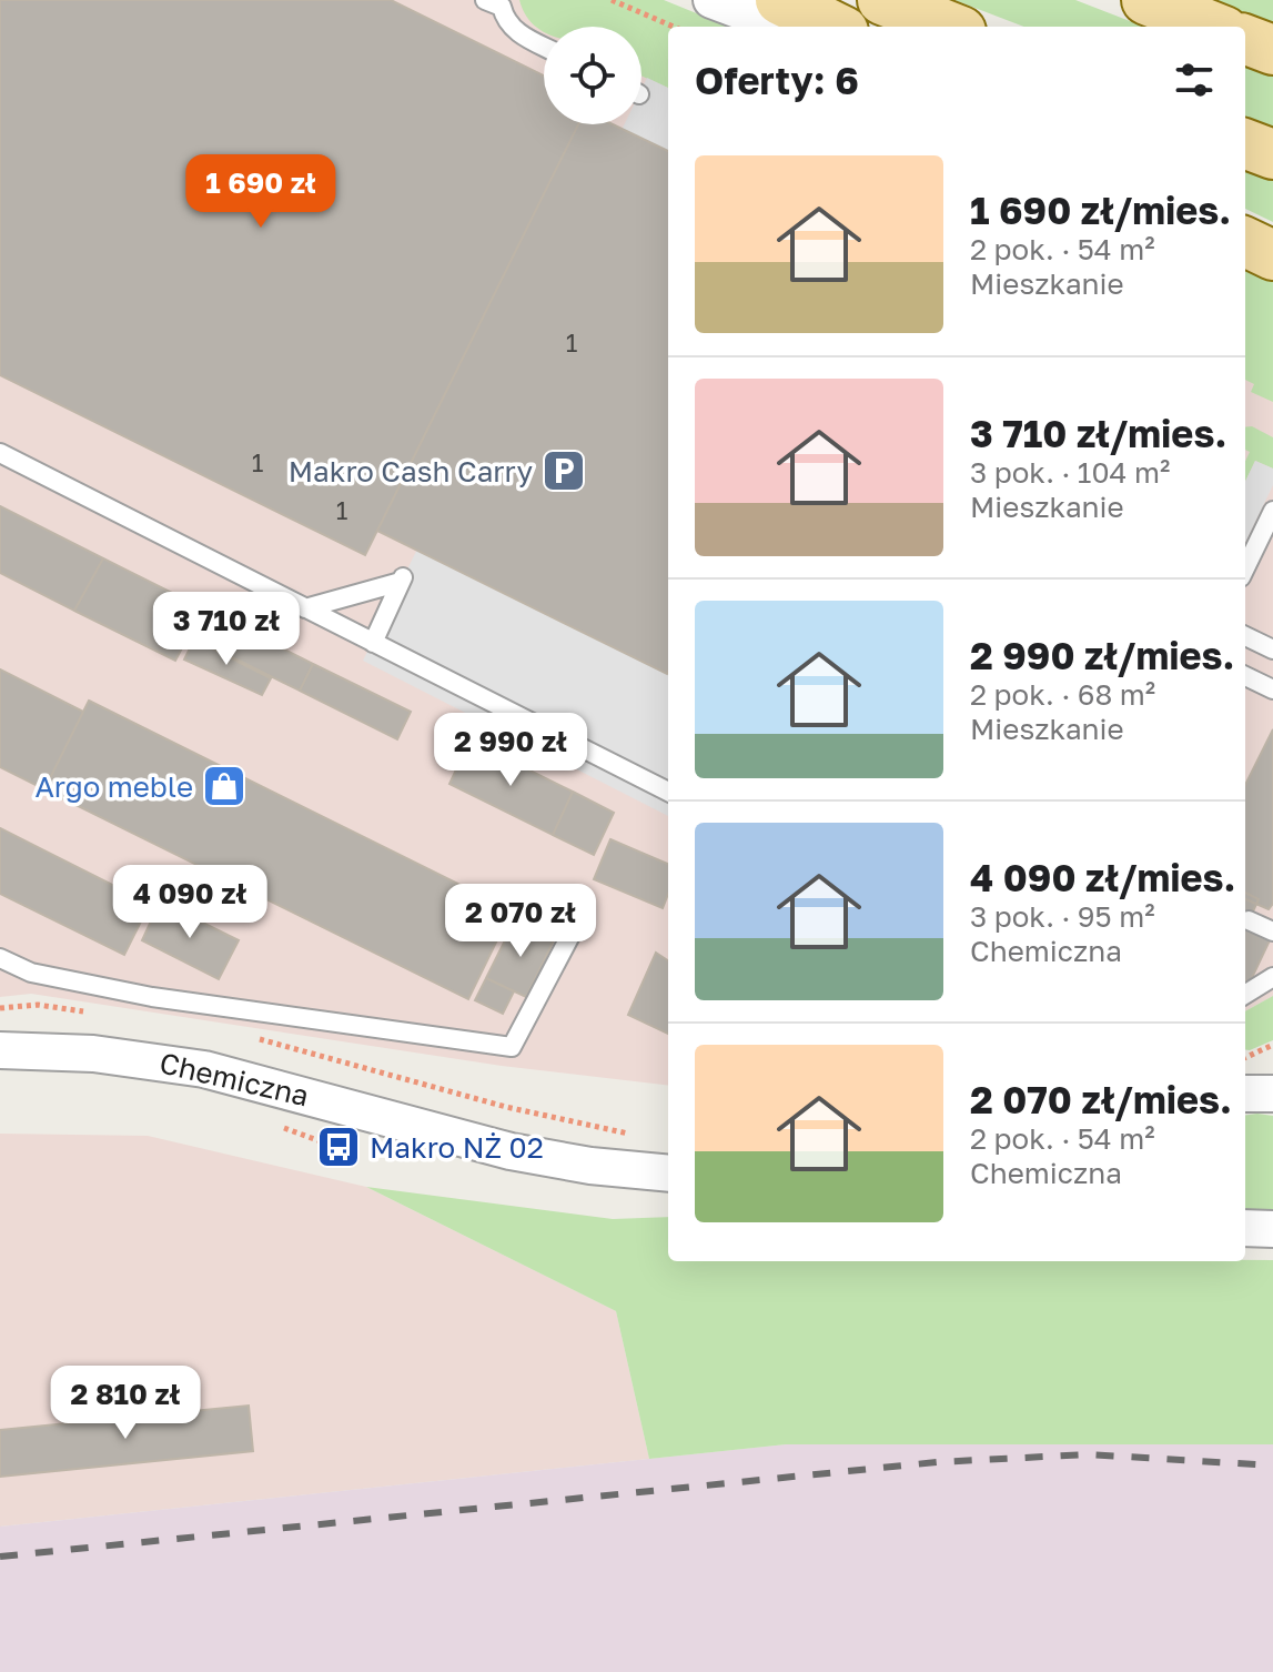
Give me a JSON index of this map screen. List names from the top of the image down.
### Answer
{
  "streets": {
    "street": ["Chemiczna"]
  },
  "places": {
    "parking": ["Makro Cash Carry"],
    "shop": ["Argo meble"],
    "bus stop": ["Makro NŻ 02"]
  },
  "house_numbers": ["1", "1", "1"],
  "page": {
    "heading": "Oferty: 6",
    "list": [
      {
        "name": "1 690 zł/mies.",
        "note": "2 pok. · 54 m² · Mieszkanie"
      },
      {
        "name": "3 710 zł/mies.",
        "note": "3 pok. · 104 m² · Mieszkanie"
      },
      {
        "name": "2 990 zł/mies.",
        "note": "2 pok. · 68 m² · Mieszkanie"
      },
      {
        "name": "4 090 zł/mies.",
        "note": "3 pok. · 95 m² · Chemiczna"
      },
      {
        "name": "2 070 zł/mies.",
        "note": "2 pok. · 54 m² · Chemiczna"
      }
    ],
    "price": [
      "1 690 zł",
      "3 710 zł",
      "2 990 zł",
      "4 090 zł",
      "2 070 zł",
      "2 810 zł"
    ]
  }
}
